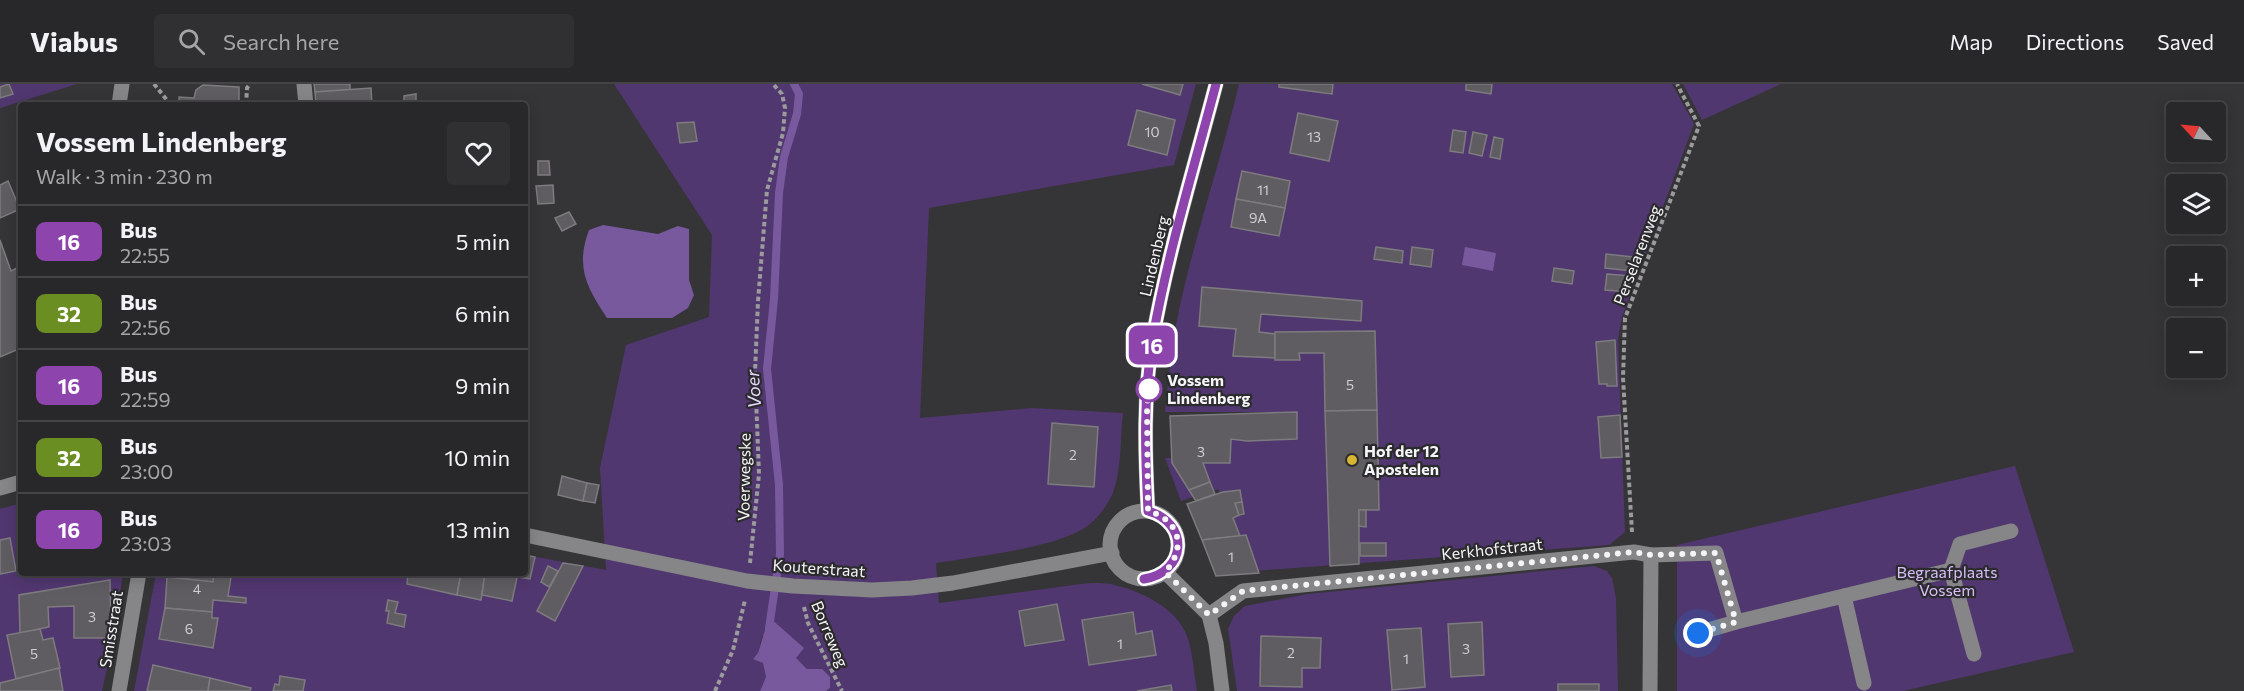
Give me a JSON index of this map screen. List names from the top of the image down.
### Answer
{
  "streets": {
    "street": [
      "Lindenberg",
      "Kerkhofstraat",
      "Kouterstraat",
      "Smisstraat"
    ],
    "path": ["Perselarenweg", "Voerwegske", "Borreweg"]
  },
  "crossings": [
    ["Perselarenweg", "Kerkhofstraat"],
    ["Lindenberg", "Kouterstraat"],
    ["Voerwegske", "Kouterstraat"],
    ["Kouterstraat", "Borreweg"]
  ],
  "water": ["Voer"],
  "parks": ["Begraafplaats Vossem"],
  "places": ["Vossem Lindenberg", "Hof der 12 Apostelen"],
  "lines": ["bus line 16"],
  "house_numbers": [
    "10",
    "13",
    "11",
    "9A",
    "5",
    "3",
    "2",
    "1",
    "4",
    "3",
    "6",
    "1",
    "3",
    "2",
    "5",
    "1"
  ],
  "north": "top left",
  "page": {
    "header": "Viabus",
    "search": "Search here",
    "nav": ["Map", "Directions", "Saved"],
    "on_map": "16",
    "map_buttons": ["+", "−"],
    "heading": ["Vossem Lindenberg", "Walk · 3 min · 230 m"],
    "list": [
      {
        "mark": "16",
        "name": "Bus",
        "note": "22:55",
        "value": "5 min"
      },
      {
        "mark": "32",
        "name": "Bus",
        "note": "22:56",
        "value": "6 min"
      },
      {
        "mark": "16",
        "name": "Bus",
        "note": "22:59",
        "value": "9 min"
      },
      {
        "mark": "32",
        "name": "Bus",
        "note": "23:00",
        "value": "10 min"
      },
      {
        "mark": "16",
        "name": "Bus",
        "note": "23:03",
        "value": "13 min"
      }
    ]
  }
}
